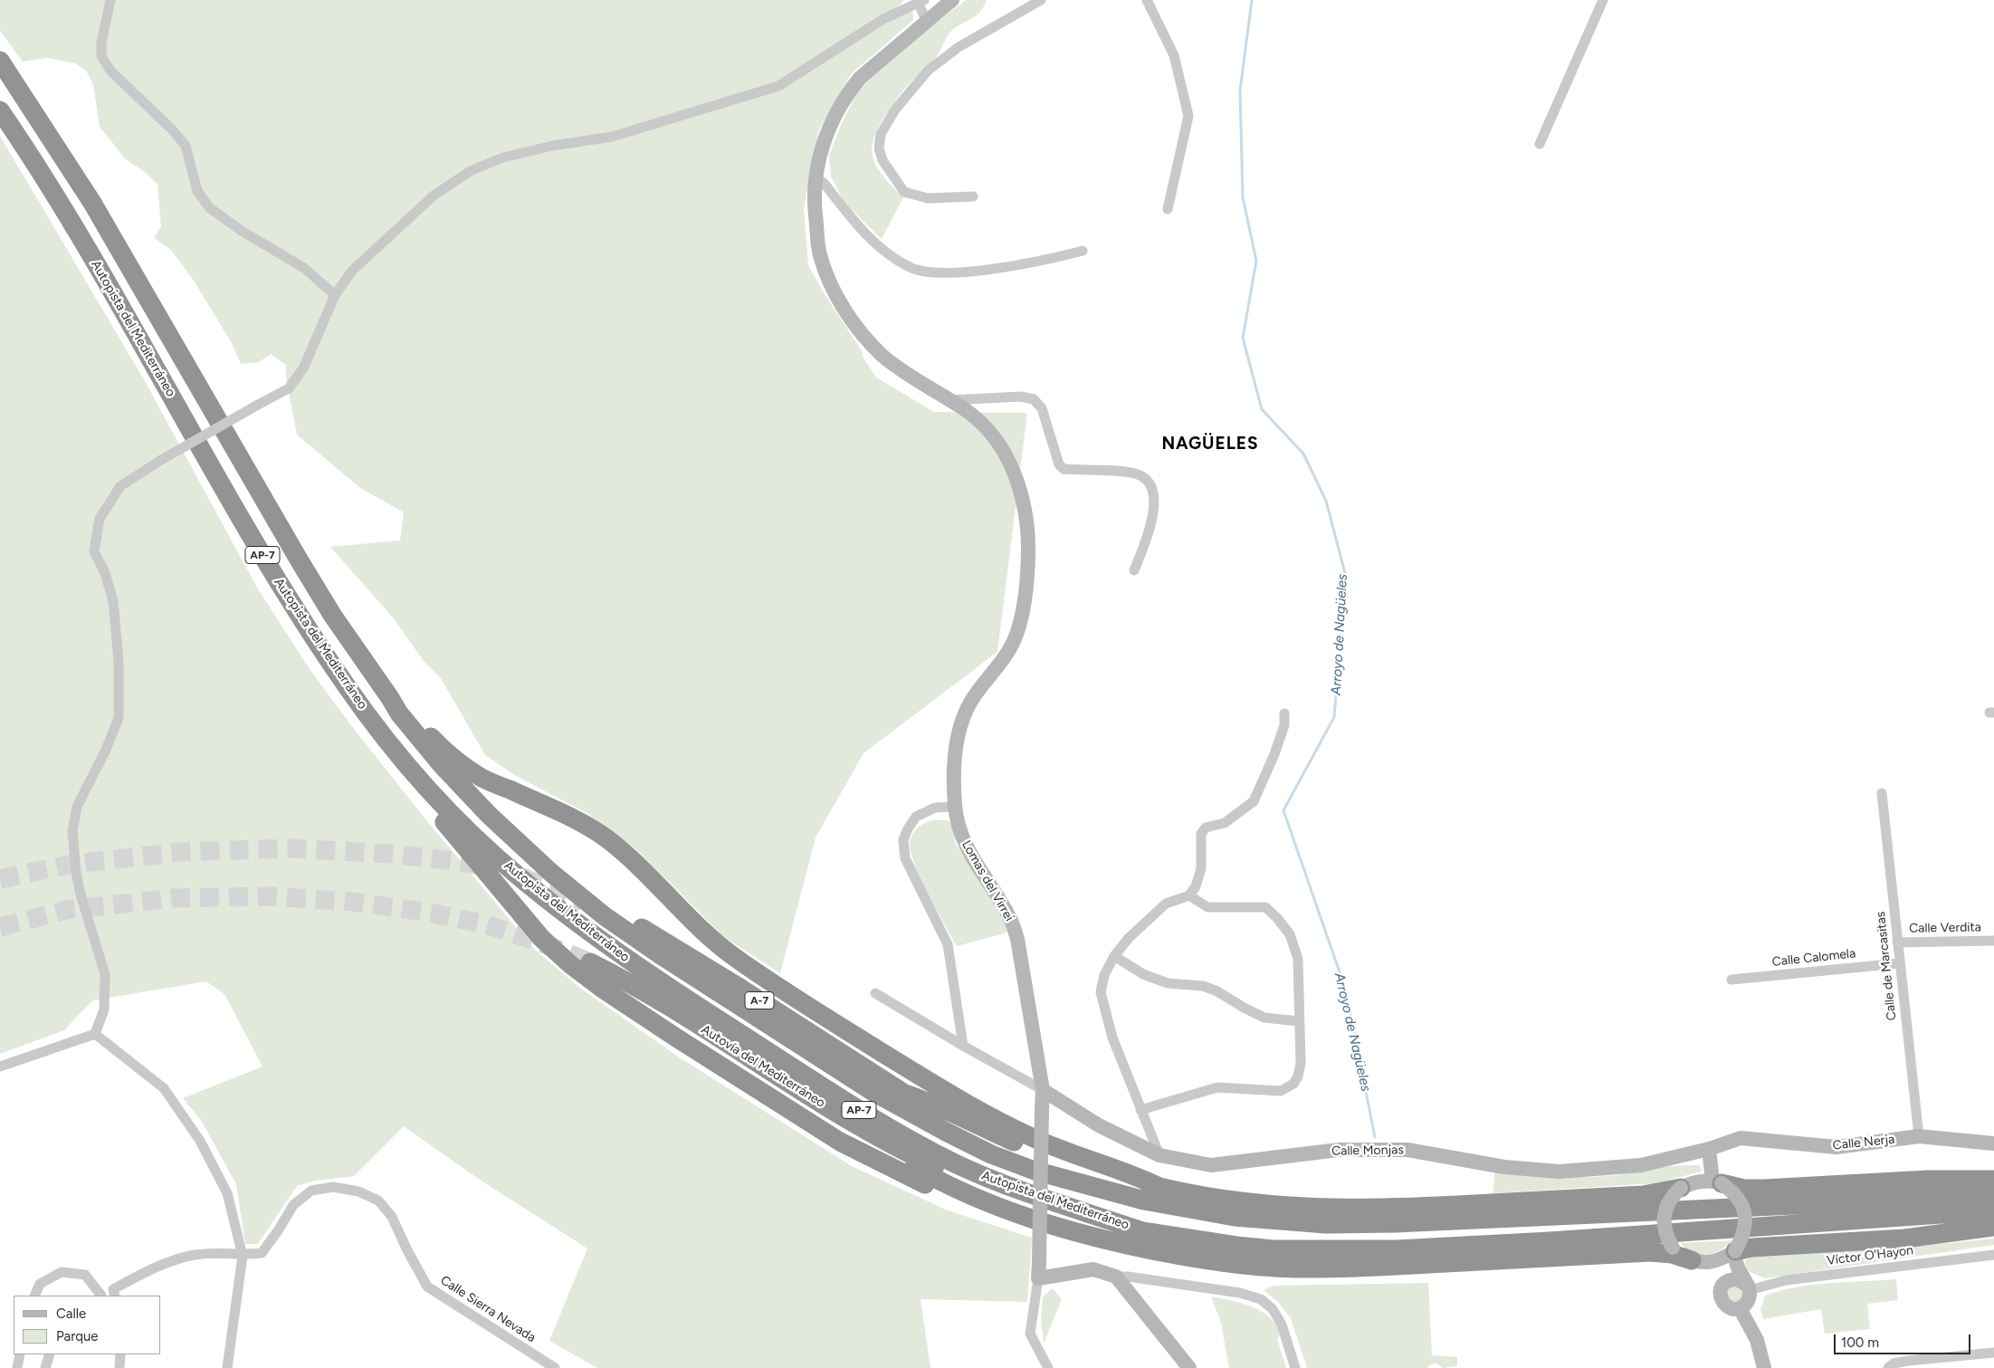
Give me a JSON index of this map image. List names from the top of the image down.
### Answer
{
  "streets": {
    "highway": [
      "Autopista del Mediterráneo",
      "AP-7",
      "A-7",
      "Autovía del Mediterráneo"
    ],
    "street": [
      "Lomas del Virrei",
      "Calle Verdita",
      "Calle Calomela",
      "Calle de Marcasitas",
      "Calle Nerja",
      "Calle Monjas",
      "Víctor O'Hayon",
      "Calle Sierra Nevada"
    ]
  },
  "crossings": [
    ["Autopista del Mediterráneo", "A-7"],
    ["Autopista del Mediterráneo", "Autovía del Mediterráneo"],
    ["Lomas del Virrei", "Calle Monjas"],
    ["Calle Verdita", "Calle de Marcasitas"],
    ["Calle Calomela", "Calle de Marcasitas"],
    ["Calle de Marcasitas", "Calle Nerja"],
    ["Calle Nerja", "Calle Monjas"]
  ],
  "districts": ["NAGÜELES"],
  "water": ["Arroyo de Nagüeles"],
  "legend": ["Calle", "Parque"],
  "scale_bar": "100 m"
}
